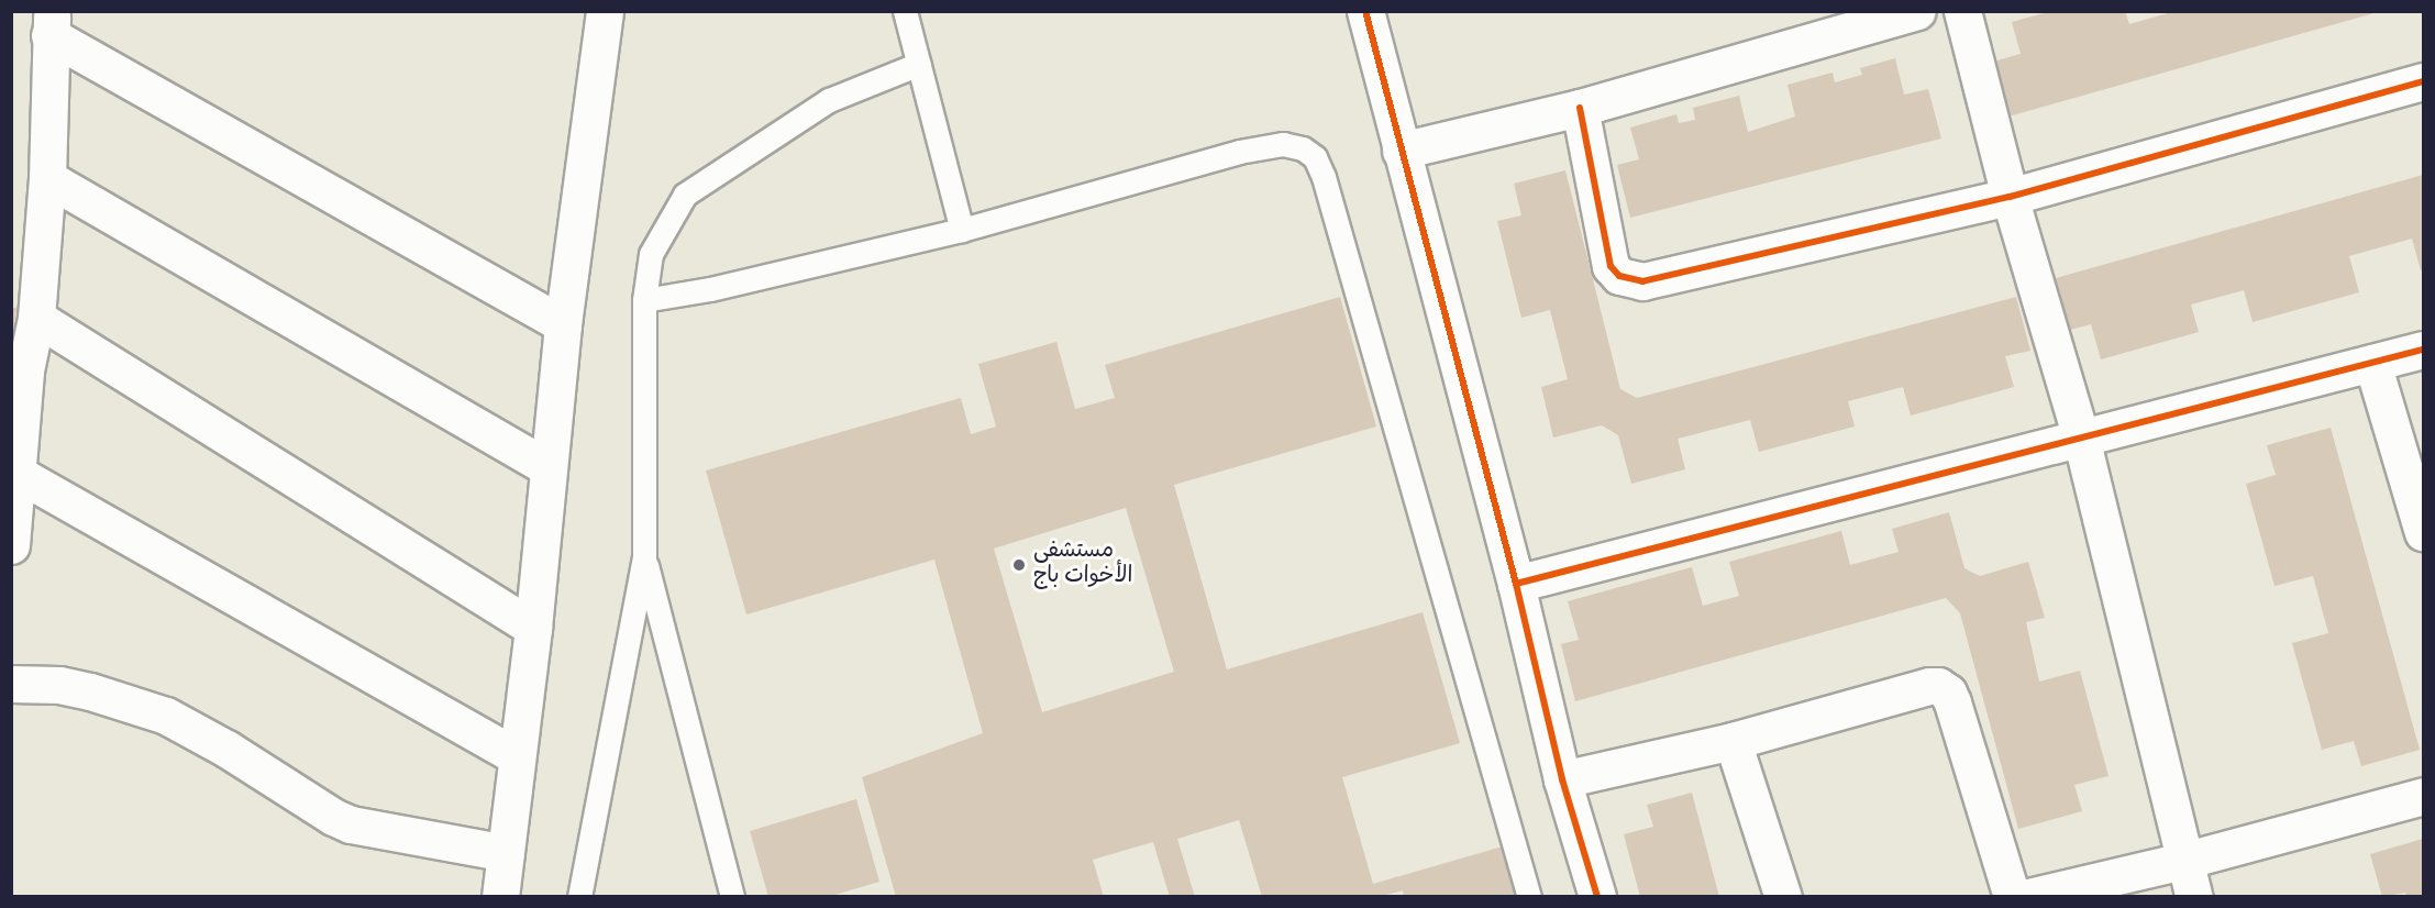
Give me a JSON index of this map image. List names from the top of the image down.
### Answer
{
  "places": ["مستشفى الأخوات باج"]
}
